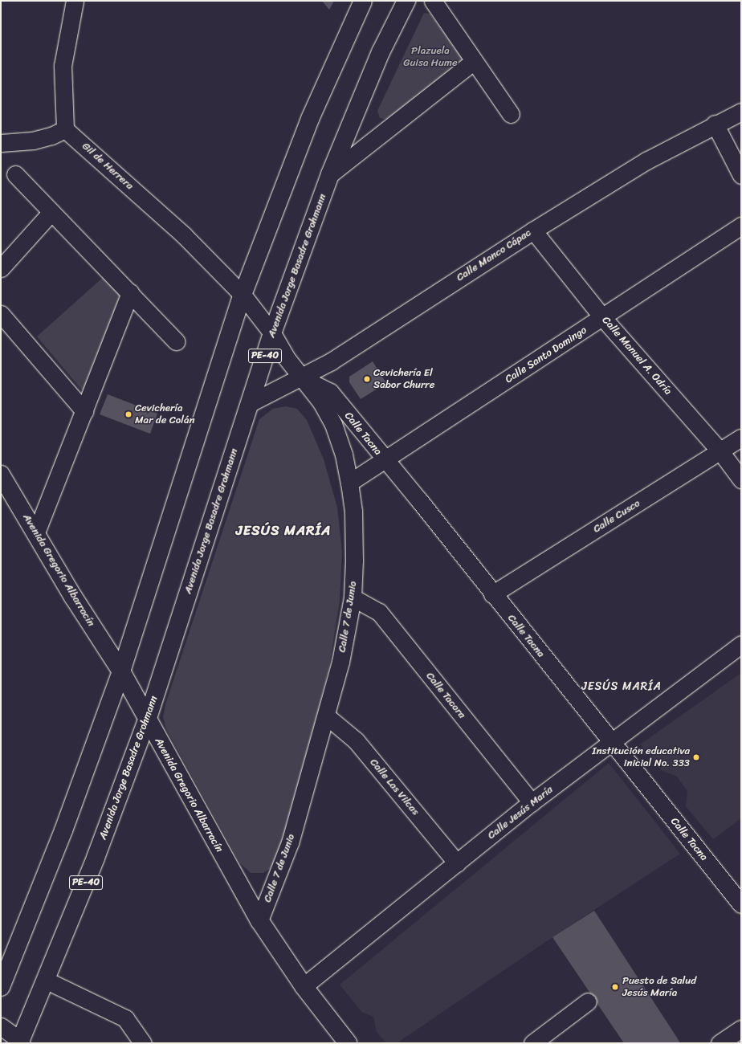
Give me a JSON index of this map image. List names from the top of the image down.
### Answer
{
  "streets": {
    "main road": ["Avenida Jorge Basadre Grohmann", "PE-40", "Avenida Gregorio Albarracín"],
    "street": [
      "Gil de Herrera",
      "Calle Manco Cápac",
      "Calle Santo Domingo",
      "Calle Manuel A. Odría",
      "Calle Tacna",
      "Calle Cusco",
      "Calle 7 de Junio",
      "Calle Tacora",
      "Calle Las Vilcas",
      "Calle Jesús María"
    ]
  },
  "crossings": [
    ["Gil de Herrera", "Calle 7 de Junio"],
    ["Calle Manco Cápac", "Avenida Jorge Basadre Grohmann"],
    ["Calle Manco Cápac", "Calle Manuel A. Odría"],
    ["Calle Manco Cápac", "Calle Tacna"],
    ["Calle Manco Cápac", "Calle 7 de Junio"],
    ["Avenida Jorge Basadre Grohmann", "Avenida Gregorio Albarracín"],
    ["Avenida Jorge Basadre Grohmann", "Calle 7 de Junio"],
    ["Calle Santo Domingo", "Calle Manuel A. Odría"],
    ["Calle Santo Domingo", "Calle Tacna"],
    ["Calle Santo Domingo", "Calle 7 de Junio"],
    ["Calle Manuel A. Odría", "Calle Cusco"],
    ["Calle Tacna", "Calle Cusco"],
    ["Calle Tacna", "Calle 7 de Junio"],
    ["Calle Tacna", "Calle Jesús María"],
    ["Avenida Gregorio Albarracín", "Calle 7 de Junio"],
    ["Avenida Gregorio Albarracín", "Calle Jesús María"],
    ["Calle 7 de Junio", "Calle Tacora"],
    ["Calle 7 de Junio", "Calle Las Vilcas"],
    ["Calle Tacora", "Calle Jesús María"],
    ["Calle Las Vilcas", "Calle Jesús María"]
  ],
  "districts": ["JESÚS MARÍA", "JESÚS MARÍA"],
  "parks": ["Plazuela Guisa Hume"],
  "places": [
    "Cevichería El Sabor Churre",
    "Cevichería Mar de Colán",
    "Institución educativa inicial No. 333",
    "Puesto de Salud Jesús María"
  ]
}
